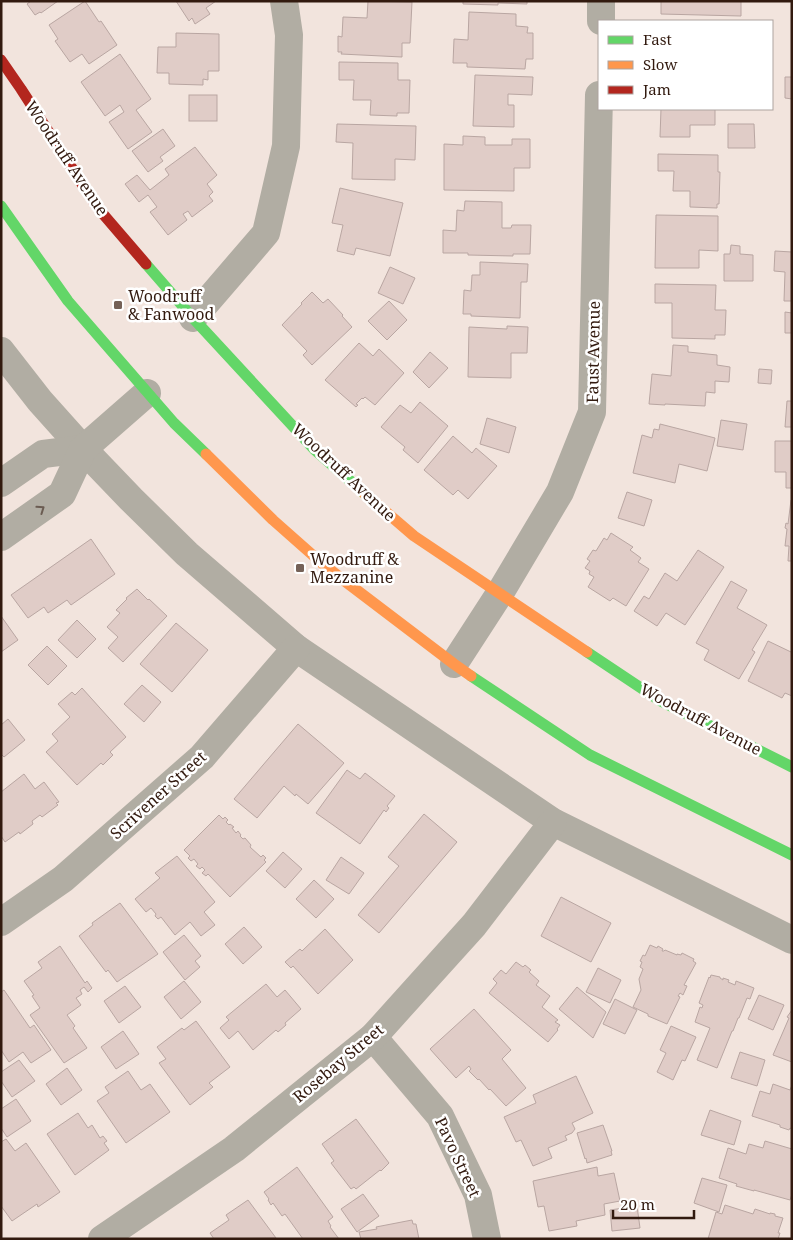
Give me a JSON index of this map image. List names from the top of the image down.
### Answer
{
  "streets": {
    "street": [
      "Woodruff Avenue",
      "Faust Avenue",
      "Scrivener Street",
      "Rosebay Street",
      "Pavo Street"
    ]
  },
  "crossings": [
    ["Woodruff Avenue", "Faust Avenue"],
    ["Rosebay Street", "Pavo Street"]
  ],
  "places": {
    "transit": ["Woodruff & Fanwood", "Woodruff & Mezzanine"]
  },
  "legend": ["Fast", "Slow", "Jam"],
  "scale_bar": "20 m"
}
